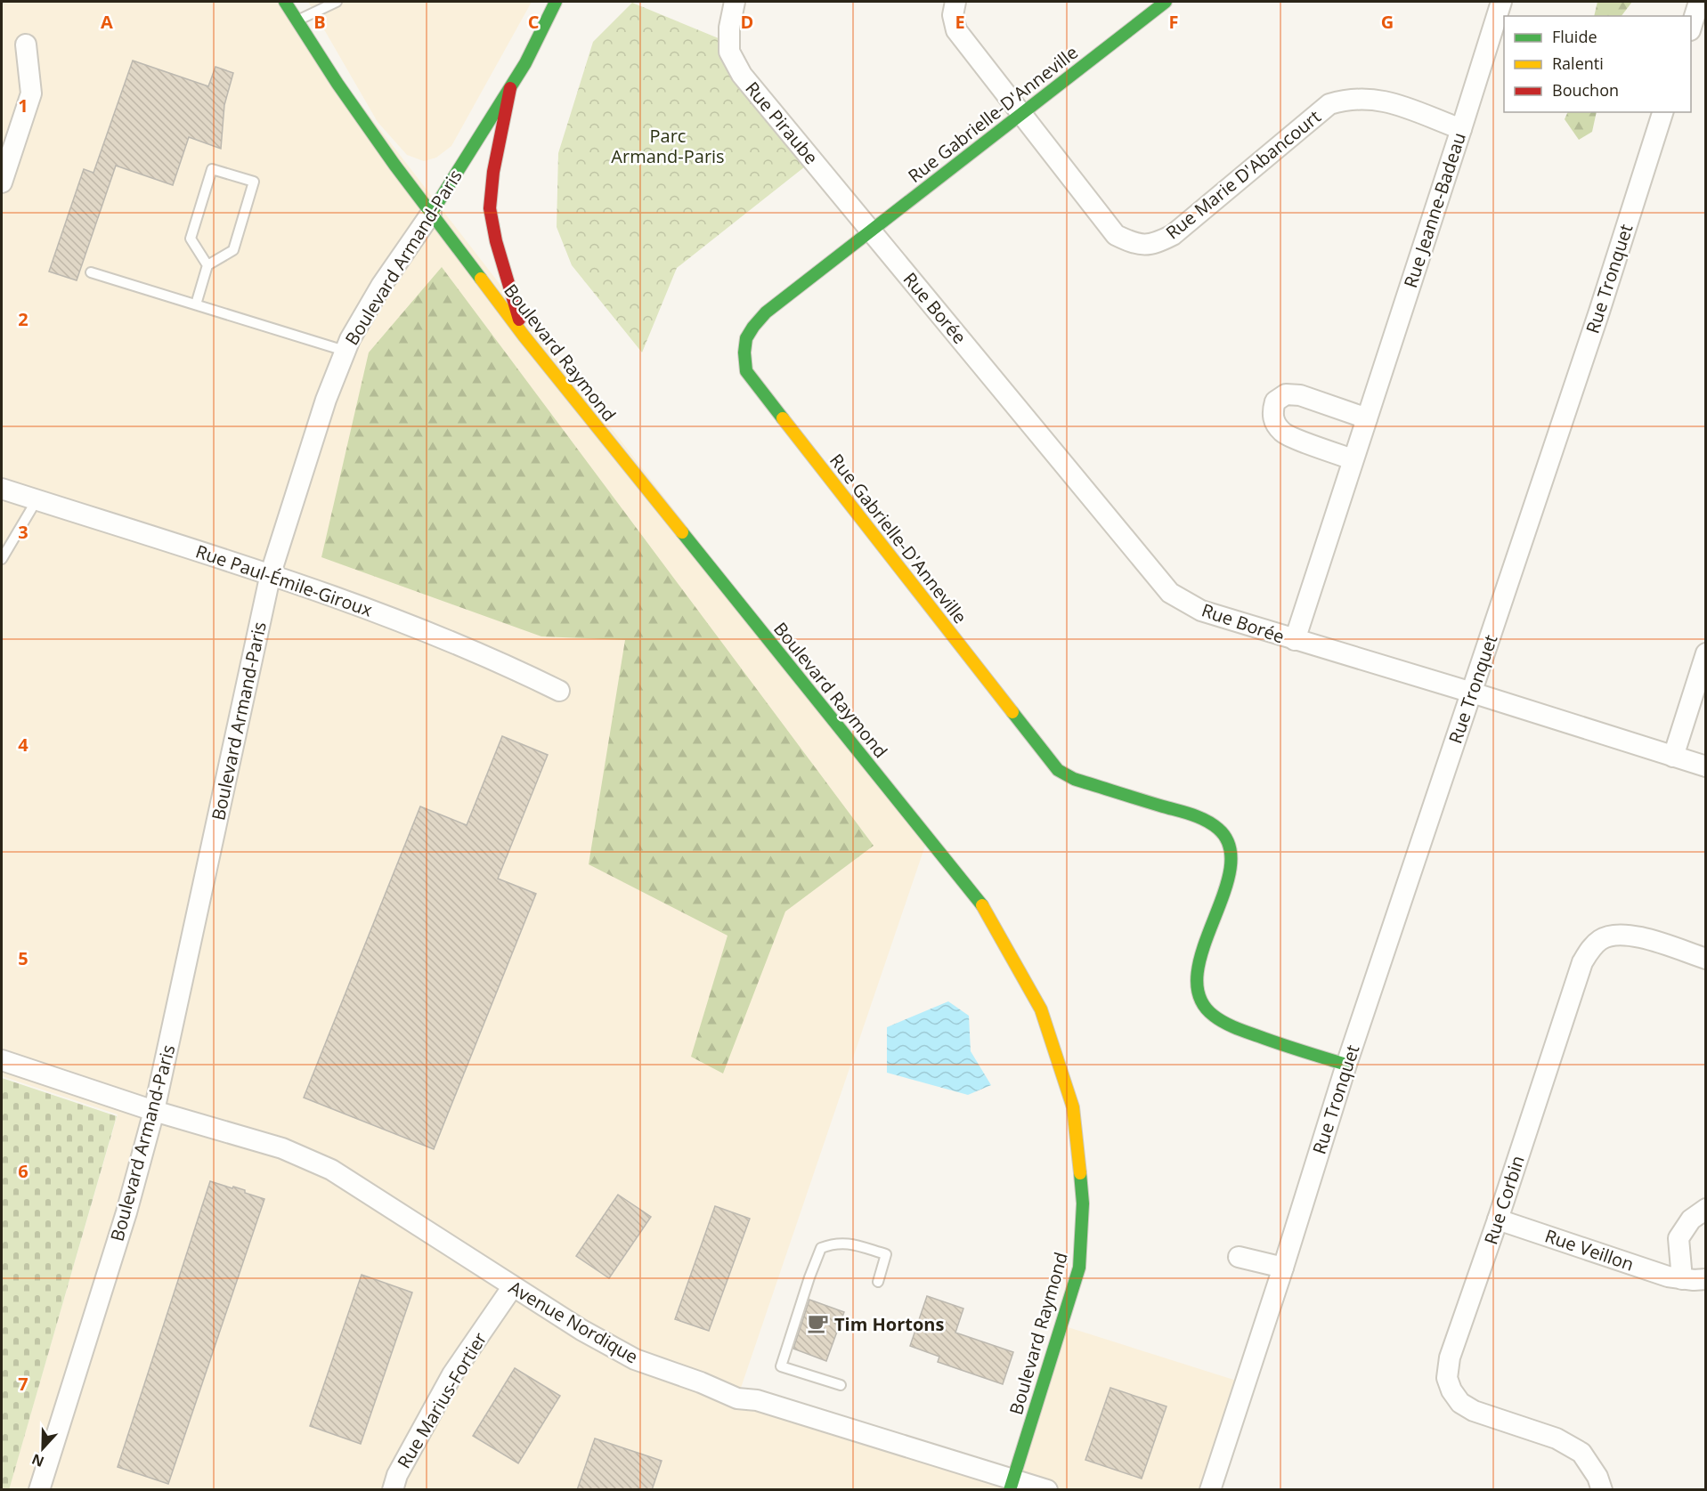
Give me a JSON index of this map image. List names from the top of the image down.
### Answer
{
  "streets": {
    "street": [
      "Rue Gabrielle-D'Anneville",
      "Rue Piraube",
      "Rue Marie D'Abancourt",
      "Rue Jeanne-Badeau",
      "Boulevard Armand-Paris",
      "Rue Tronquet",
      "Rue Borée",
      "Boulevard Raymond",
      "Rue Paul-Émile-Giroux",
      "Rue Corbin",
      "Rue Veillon",
      "Avenue Nordique",
      "Rue Marius-Fortier"
    ]
  },
  "crossings": [
    ["Rue Gabrielle-D'Anneville", "Rue Piraube"],
    ["Rue Gabrielle-D'Anneville", "Rue Marie D'Abancourt"],
    ["Rue Gabrielle-D'Anneville", "Rue Tronquet"],
    ["Rue Gabrielle-D'Anneville", "Rue Borée"],
    ["Rue Piraube", "Rue Borée"],
    ["Rue Marie D'Abancourt", "Rue Jeanne-Badeau"],
    ["Rue Jeanne-Badeau", "Rue Borée"],
    ["Boulevard Armand-Paris", "Boulevard Raymond"],
    ["Boulevard Armand-Paris", "Rue Paul-Émile-Giroux"],
    ["Boulevard Armand-Paris", "Avenue Nordique"],
    ["Rue Tronquet", "Rue Borée"],
    ["Boulevard Raymond", "Avenue Nordique"],
    ["Rue Corbin", "Rue Veillon"],
    ["Avenue Nordique", "Rue Marius-Fortier"]
  ],
  "parks": ["Parc Armand-Paris"],
  "places": {
    "cafe": ["Tim Hortons"]
  },
  "legend": ["Fluide", "Ralenti", "Bouchon"],
  "north": "bottom",
  "grid": {
    "columns": [
      "A",
      "B",
      "C",
      "D",
      "E",
      "F",
      "G"
    ],
    "rows": [
      "1",
      "2",
      "3",
      "4",
      "5",
      "6",
      "7"
    ]
  }
}
